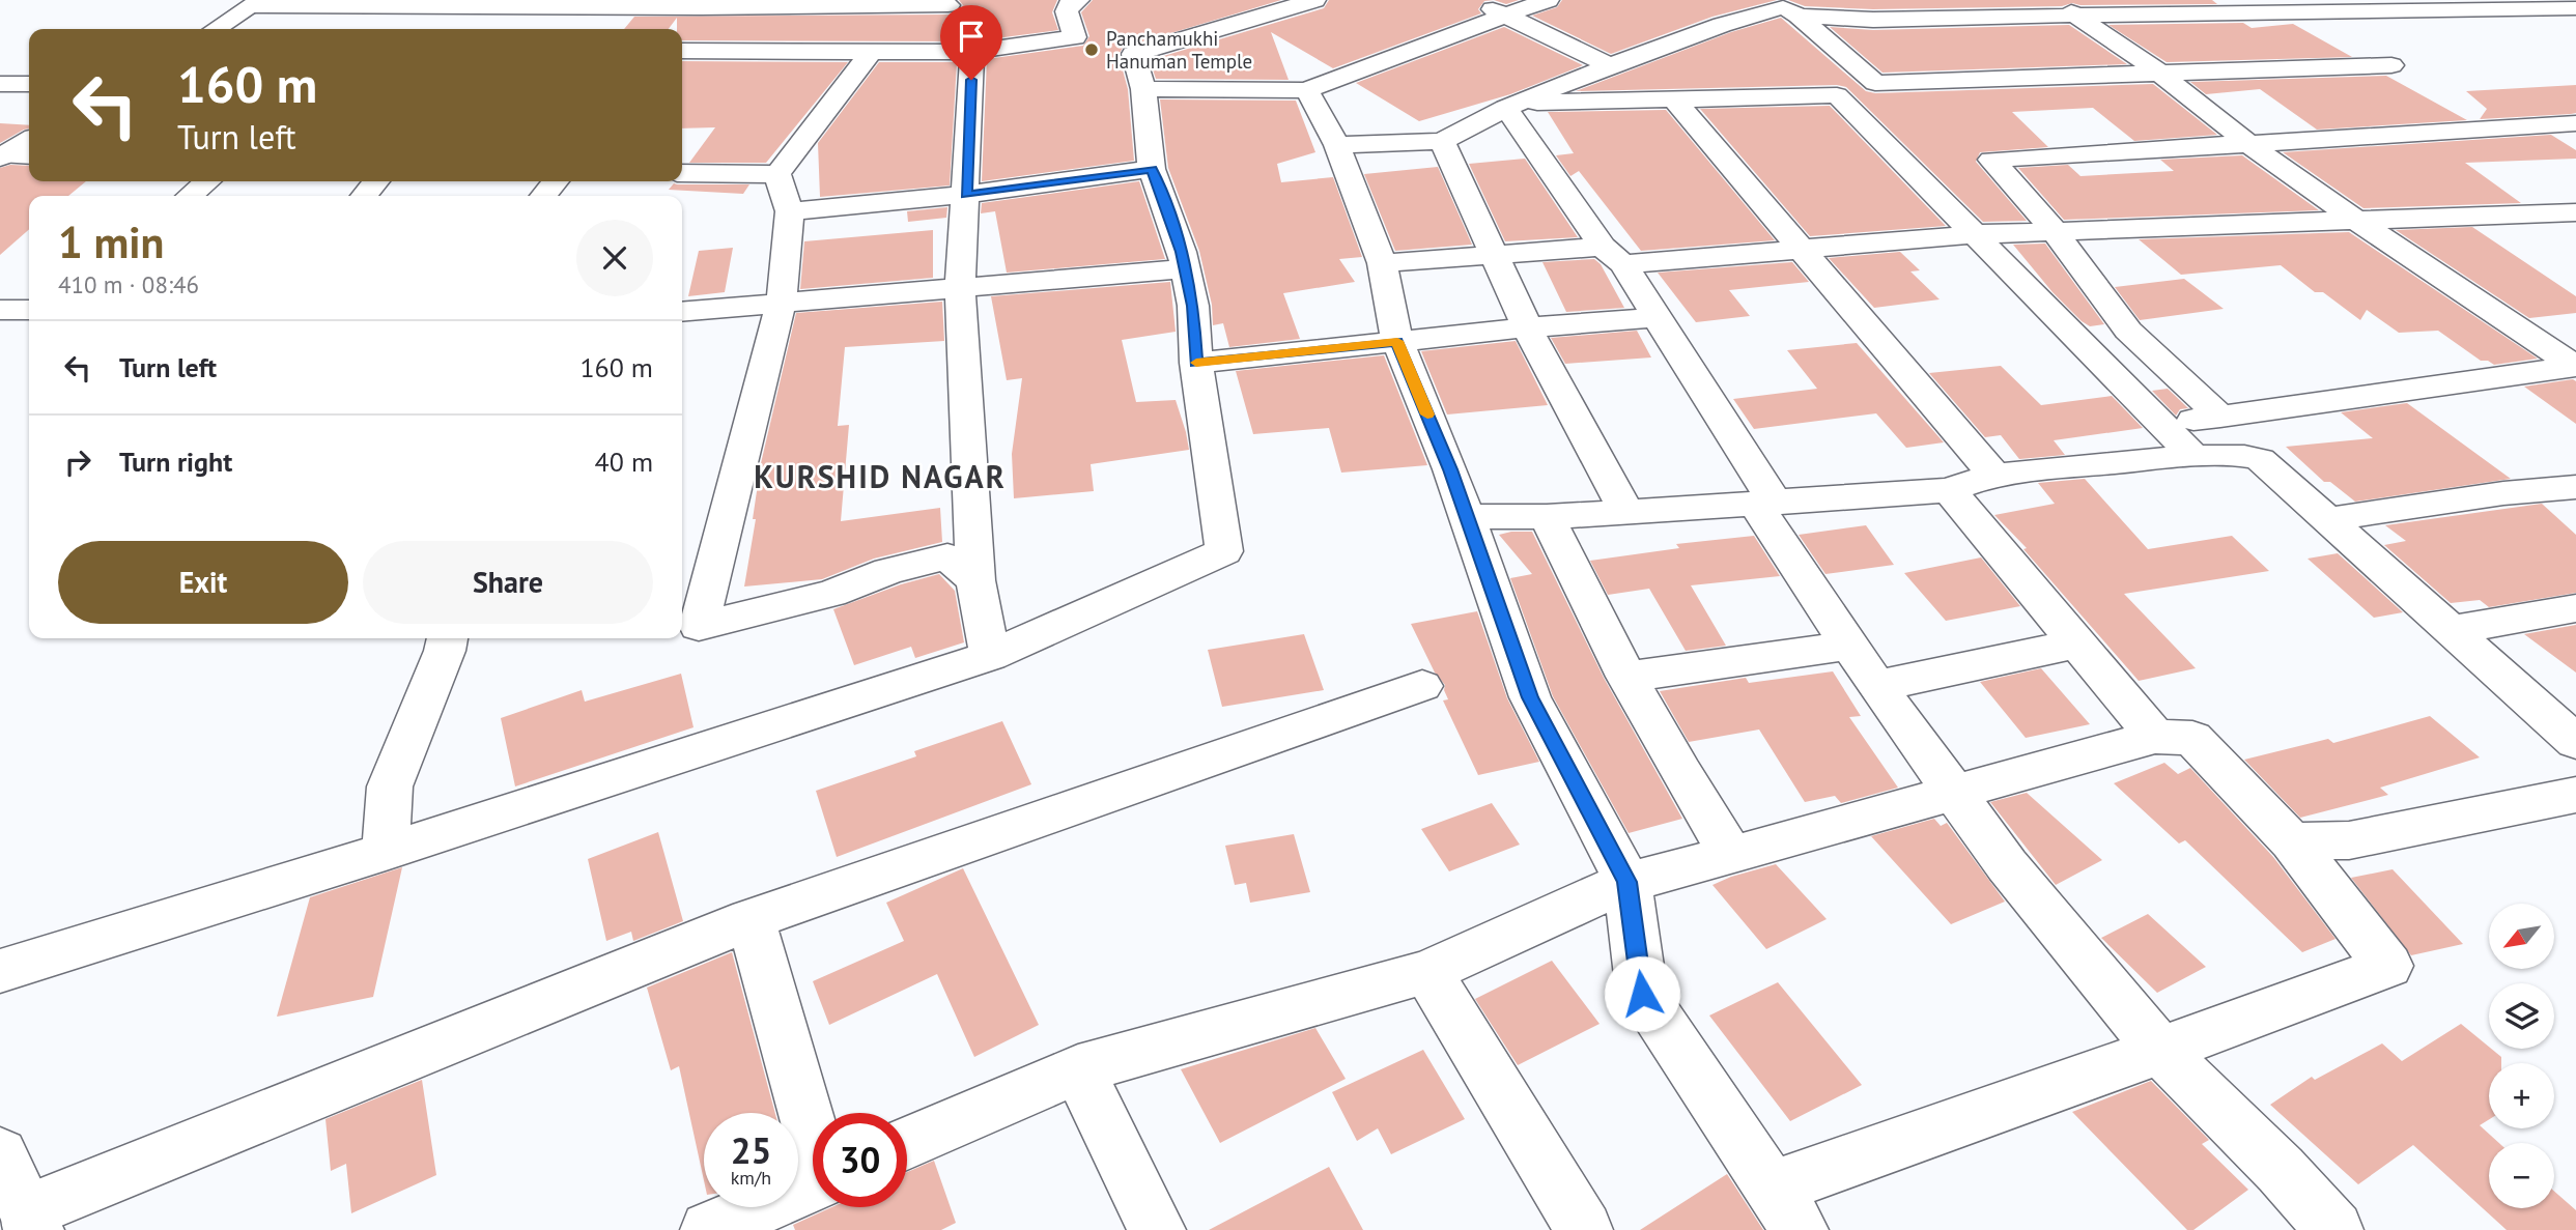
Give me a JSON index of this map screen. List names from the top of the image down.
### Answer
{
  "districts": ["KURSHID NAGAR"],
  "places": ["Panchamukhi Hanuman Temple"],
  "north": "bottom left",
  "page": {
    "turn": ["160 m", "Turn left"],
    "heading": ["1 min", "410 m · 08:46"],
    "list": [
      {
        "name": "Turn left",
        "value": "160 m"
      },
      {
        "name": "Turn right",
        "value": "40 m"
      }
    ],
    "buttons": ["Exit", "Share"],
    "map_buttons": ["+", "−"],
    "speed": "25 km/h",
    "limit": "30"
  }
}
